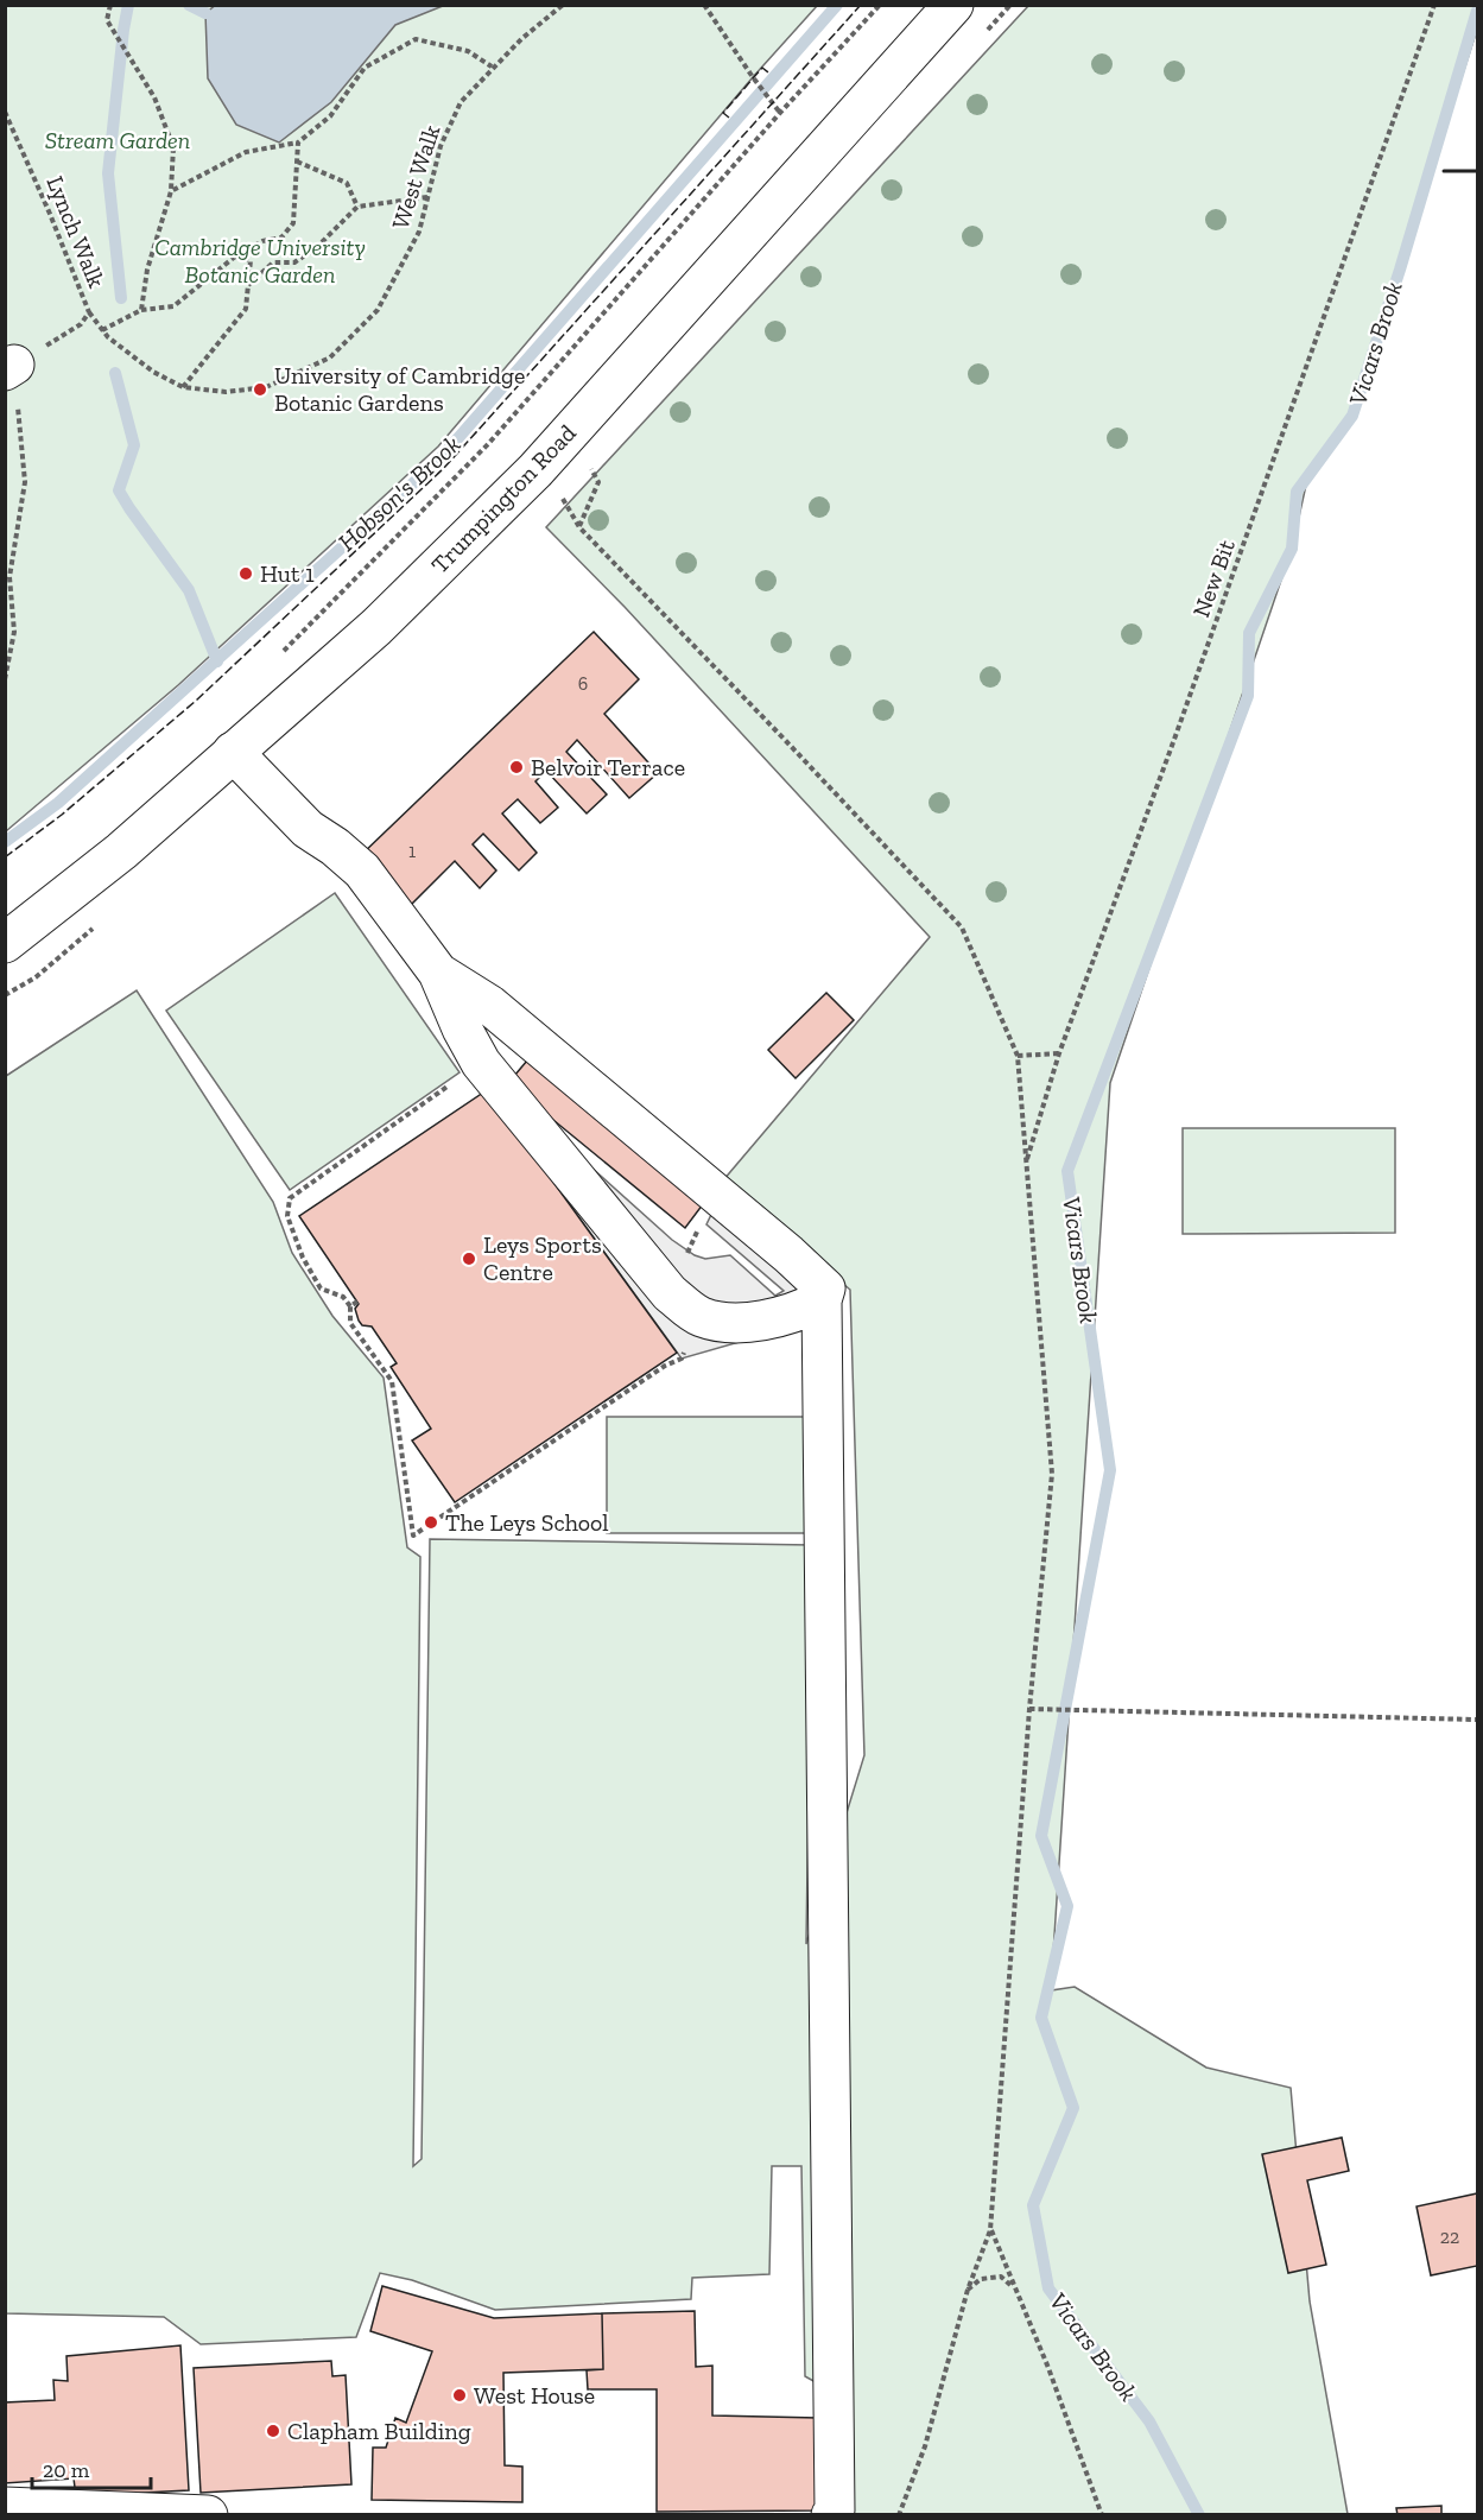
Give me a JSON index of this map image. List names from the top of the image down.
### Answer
{
  "streets": {
    "main road": ["Trumpington Road"],
    "path": ["West Walk", "Lynch Walk", "New Bit"]
  },
  "crossings": [
    ["West Walk", "Lynch Walk"]
  ],
  "water": ["Vicars Brook", "Hobson's Brook"],
  "parks": ["Stream Garden", "Cambridge University Botanic Garden"],
  "places": [
    "University of Cambridge Botanic Gardens",
    "Hut 1",
    "Belvoir Terrace",
    "Leys Sports Centre",
    "The Leys School",
    "West House",
    "Clapham Building"
  ],
  "house_numbers": ["6", "1", "22"],
  "scale_bar": "20 m"
}
